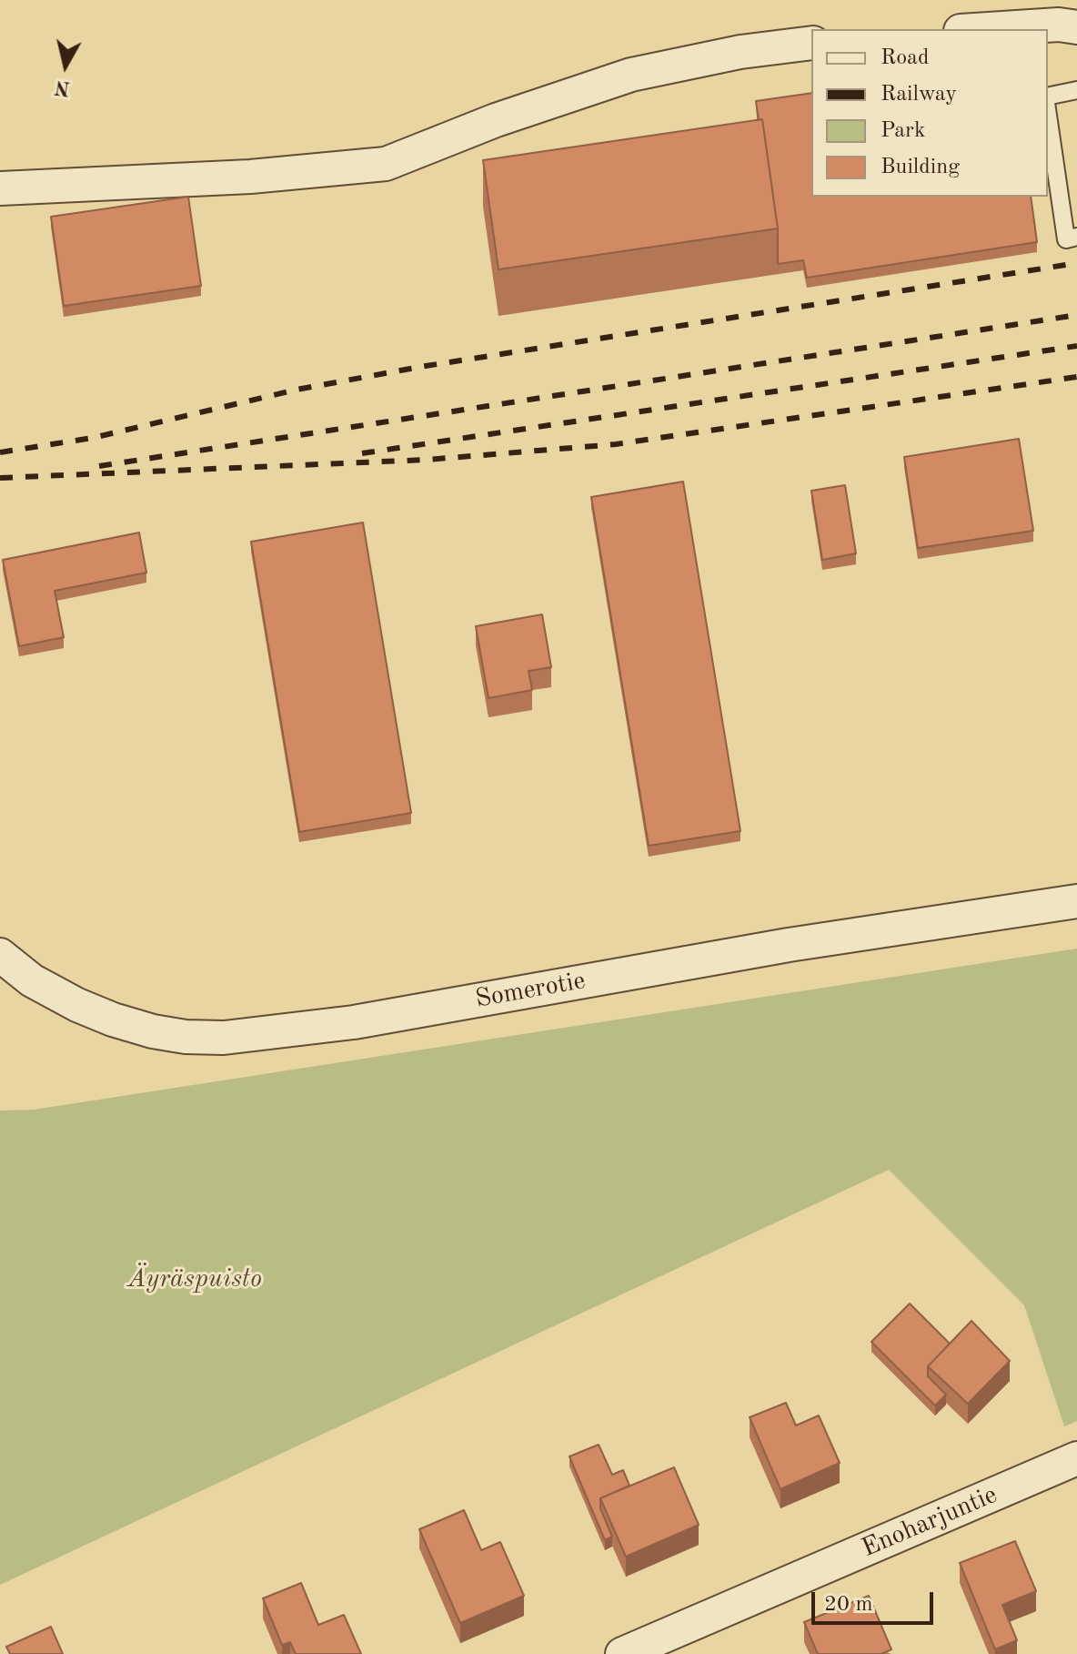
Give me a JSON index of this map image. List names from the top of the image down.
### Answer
{
  "streets": {
    "street": ["Somerotie", "Enoharjuntie"]
  },
  "parks": ["Äyräspuisto"],
  "legend": [
    "Road",
    "Railway",
    "Park",
    "Building"
  ],
  "scale_bar": "20 m",
  "north": "bottom"
}
